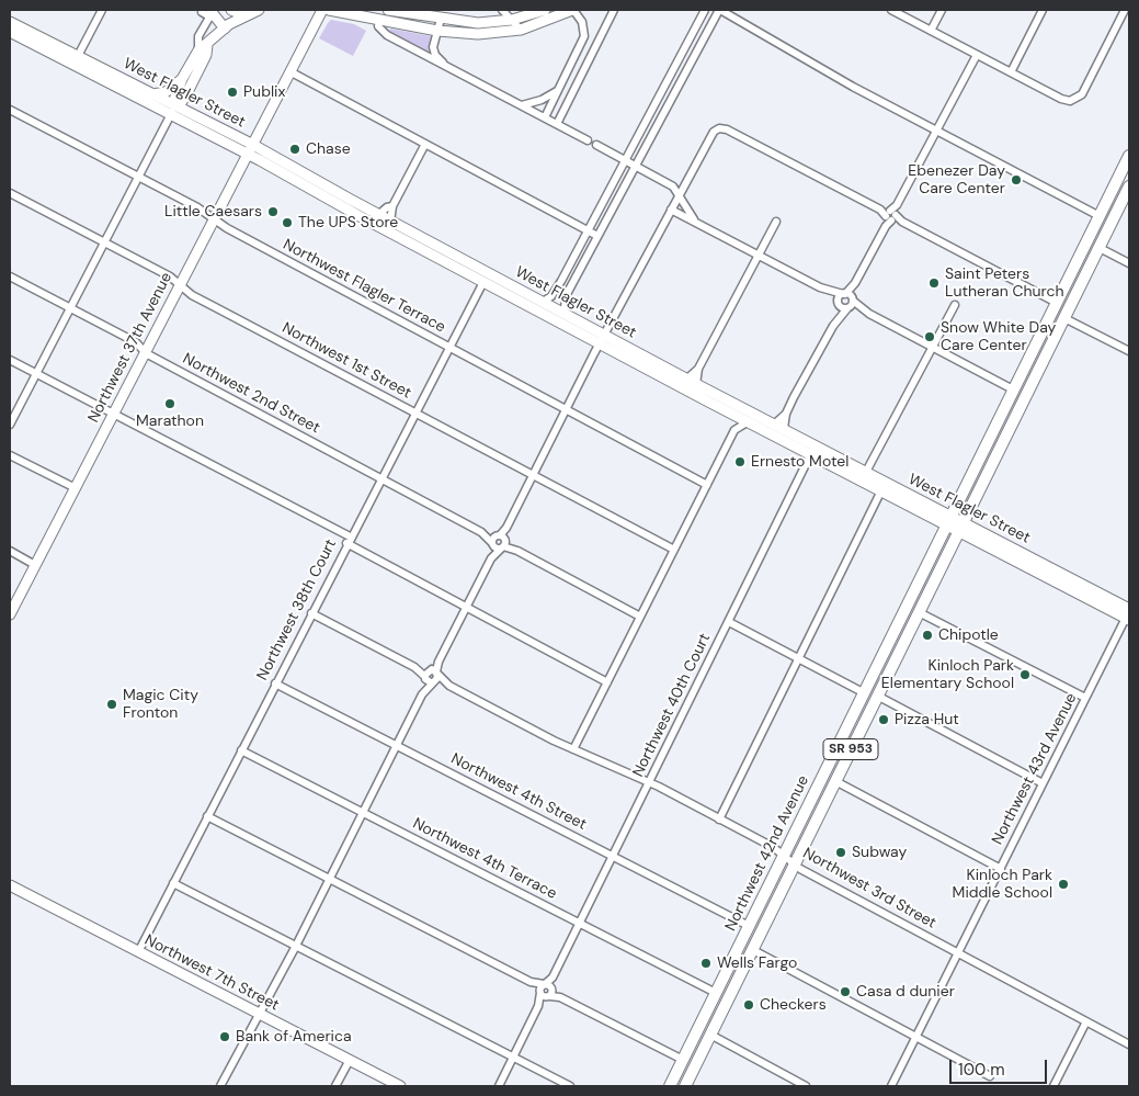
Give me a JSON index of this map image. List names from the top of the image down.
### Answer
{
  "streets": {
    "main road": [
      "West Flagler Street",
      "Northwest 37th Avenue",
      "SR 953",
      "Northwest 42nd Avenue",
      "Northwest 7th Street"
    ],
    "street": [
      "Northwest Flagler Terrace",
      "Northwest 1st Street",
      "Northwest 2nd Street",
      "Northwest 38th Court",
      "Northwest 40th Court",
      "Northwest 43rd Avenue",
      "Northwest 4th Street",
      "Northwest 4th Terrace",
      "Northwest 3rd Street"
    ]
  },
  "crossings": [
    ["West Flagler Street", "Northwest 37th Avenue"],
    ["West Flagler Street", "Northwest 38th Court"],
    ["West Flagler Street", "Northwest 40th Court"],
    ["West Flagler Street", "SR 953"],
    ["West Flagler Street", "Northwest 43rd Avenue"],
    ["West Flagler Street", "Northwest 42nd Avenue"],
    ["Northwest Flagler Terrace", "Northwest 37th Avenue"],
    ["Northwest Flagler Terrace", "Northwest 38th Court"],
    ["Northwest 37th Avenue", "Northwest 1st Street"],
    ["Northwest 37th Avenue", "Northwest 2nd Street"],
    ["Northwest 1st Street", "Northwest 38th Court"],
    ["Northwest 2nd Street", "Northwest 38th Court"],
    ["Northwest 38th Court", "Northwest 4th Street"],
    ["Northwest 38th Court", "Northwest 4th Terrace"],
    ["Northwest 38th Court", "Northwest 3rd Street"],
    ["Northwest 38th Court", "Northwest 7th Street"],
    ["Northwest 40th Court", "Northwest 4th Street"],
    ["Northwest 40th Court", "Northwest 4th Terrace"],
    ["Northwest 40th Court", "Northwest 3rd Street"],
    ["SR 953", "Northwest 42nd Avenue"],
    ["Northwest 43rd Avenue", "Northwest 3rd Street"],
    ["Northwest 4th Street", "Northwest 42nd Avenue"],
    ["Northwest 42nd Avenue", "Northwest 4th Terrace"],
    ["Northwest 42nd Avenue", "Northwest 3rd Street"]
  ],
  "places": [
    "Publix",
    "Chase",
    "Ebenezer Day Care Center",
    "Little Caesars",
    "The UPS Store",
    "Saint Peters Lutheran Church",
    "Snow White Day Care Center",
    "Marathon",
    "Ernesto Motel",
    "Chipotle",
    "Kinloch Park Elementary School",
    "Magic City Fronton",
    "Pizza Hut",
    "Subway",
    "Kinloch Park Middle School",
    "Wells Fargo",
    "Casa d dunier",
    "Checkers",
    "Bank of America"
  ],
  "scale_bar": "100 m"
}
